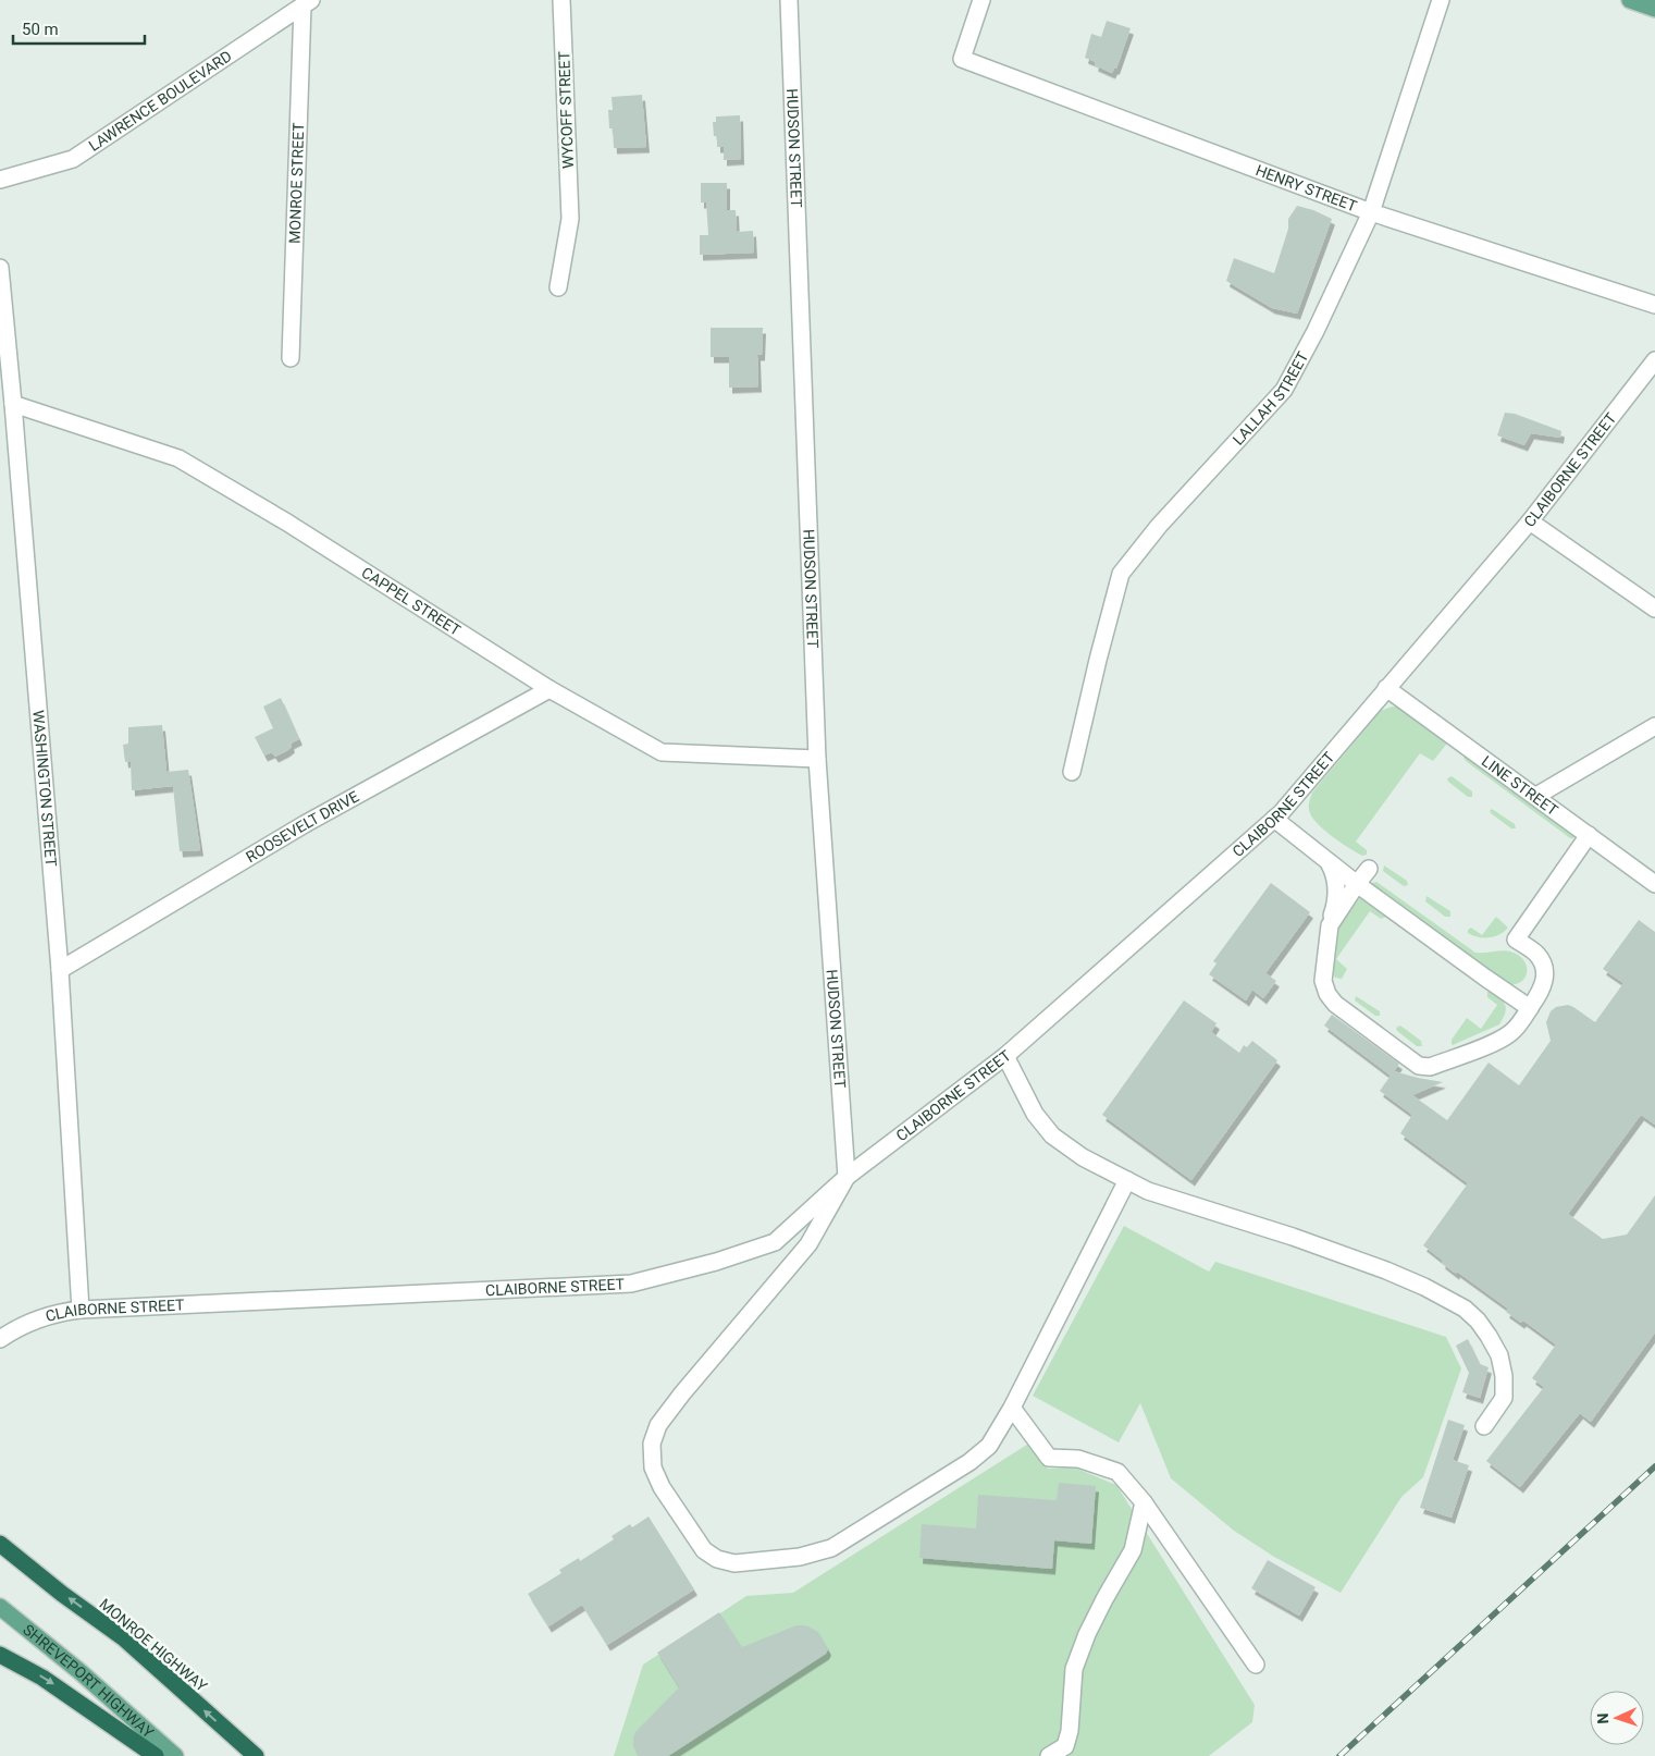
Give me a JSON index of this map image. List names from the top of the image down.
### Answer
{
  "streets": {
    "highway": ["MONROE HIGHWAY"],
    "main road": ["SHREVEPORT HIGHWAY"],
    "street": [
      "LAWRENCE BOULEVARD",
      "WYCOFF STREET",
      "HUDSON STREET",
      "MONROE STREET",
      "HENRY STREET",
      "LALLAH STREET",
      "CLAIBORNE STREET",
      "CAPPEL STREET",
      "LINE STREET",
      "WASHINGTON STREET",
      "ROOSEVELT DRIVE"
    ]
  },
  "crossings": [
    ["LAWRENCE BOULEVARD", "MONROE STREET"],
    ["HUDSON STREET", "CLAIBORNE STREET"],
    ["HUDSON STREET", "CAPPEL STREET"],
    ["HENRY STREET", "LALLAH STREET"],
    ["CLAIBORNE STREET", "LINE STREET"],
    ["CLAIBORNE STREET", "WASHINGTON STREET"],
    ["CAPPEL STREET", "WASHINGTON STREET"],
    ["CAPPEL STREET", "ROOSEVELT DRIVE"],
    ["WASHINGTON STREET", "ROOSEVELT DRIVE"]
  ],
  "scale_bar": "50 m",
  "north": "left"
}
